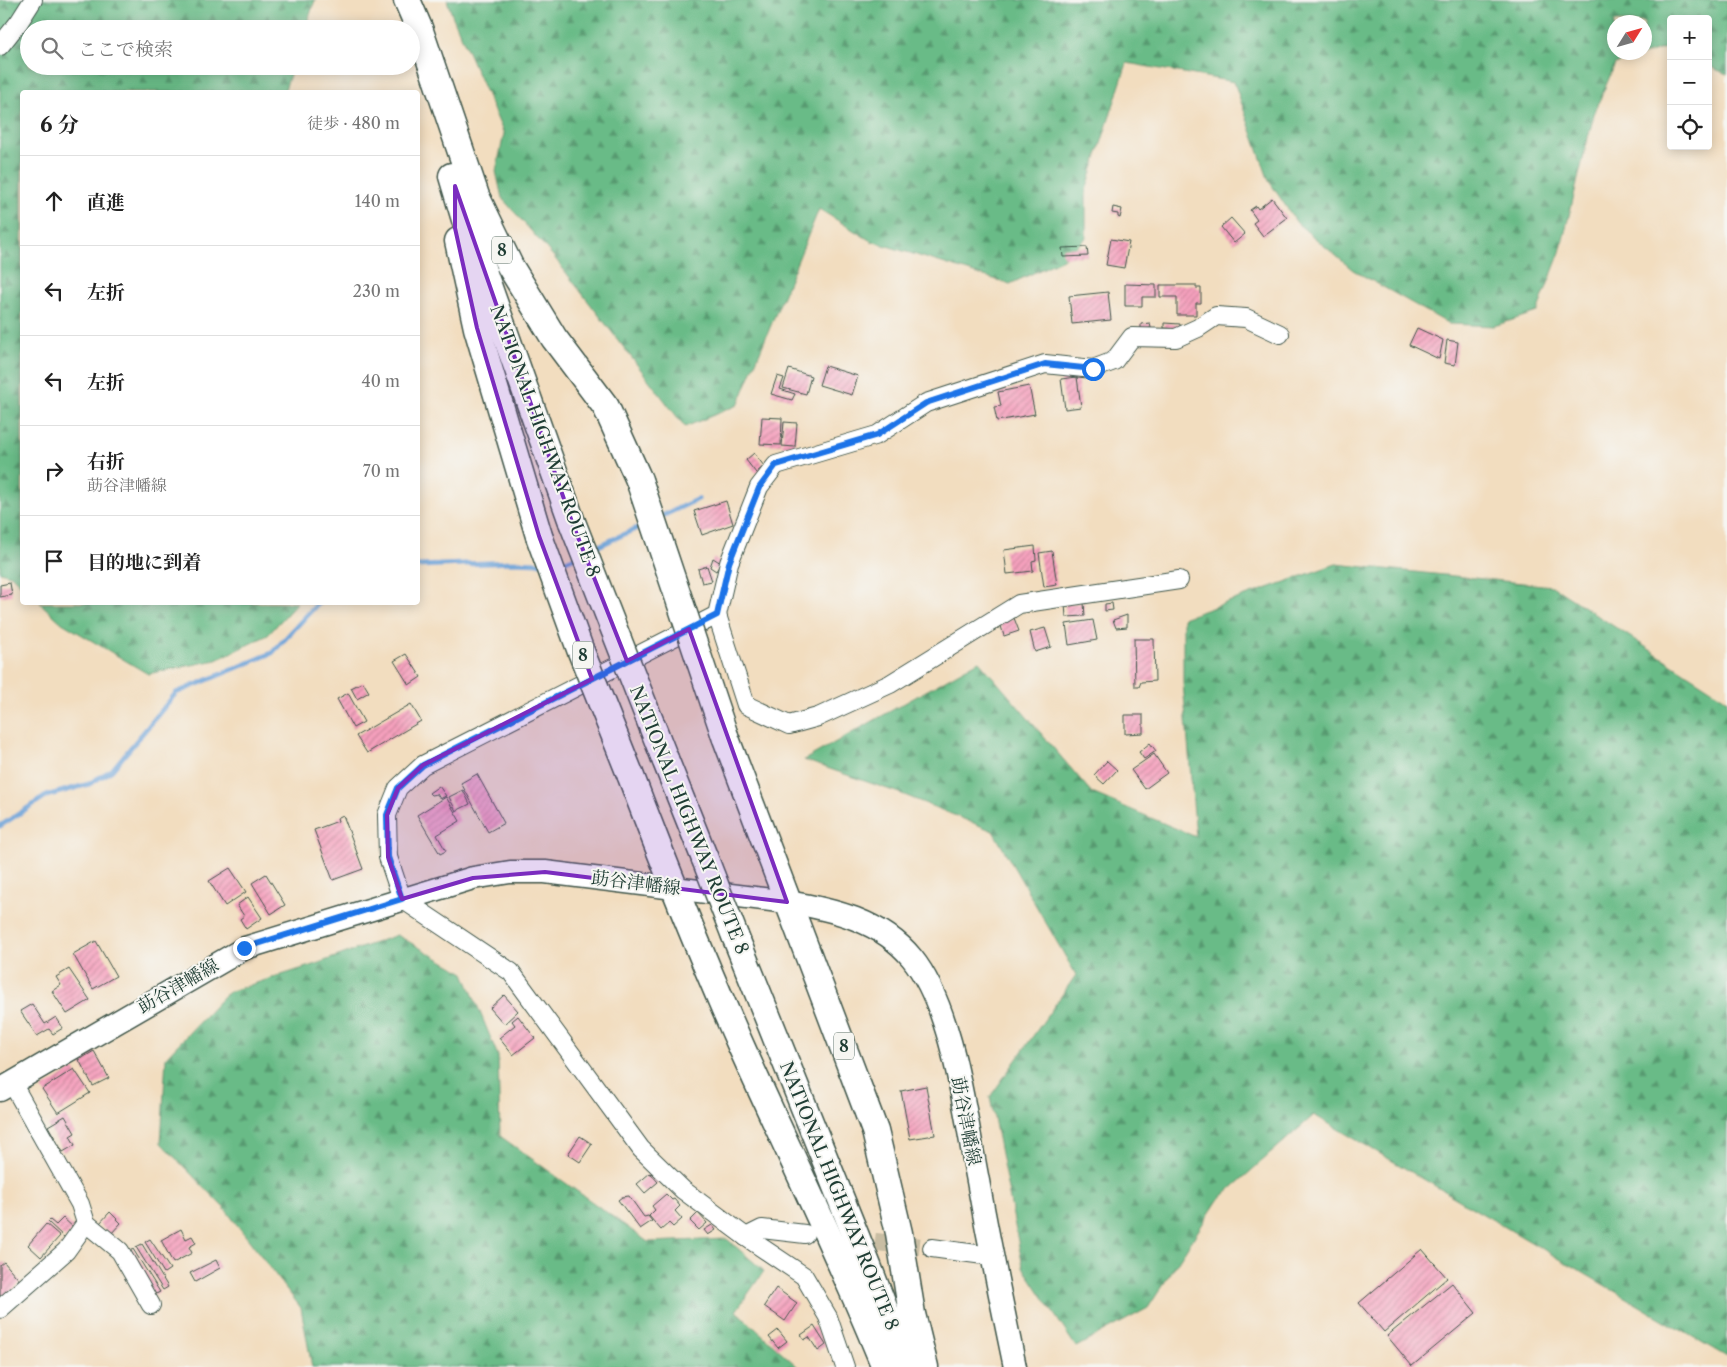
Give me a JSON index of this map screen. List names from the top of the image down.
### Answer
{
  "streets": {
    "highway": ["8", "NATIONAL HIGHWAY ROUTE 8"],
    "main road": ["莇谷津幡線"]
  },
  "crossings": [
    ["8", "NATIONAL HIGHWAY ROUTE 8"],
    ["8", "莇谷津幡線"]
  ],
  "north": "top right",
  "page": {
    "map_buttons": ["+", "−"],
    "search": "ここで検索",
    "heading": ["6 分", "徒歩 · 480 m"],
    "list": [
      ["直進", "140 m"],
      ["左折", "230 m"],
      ["左折", "40 m"],
      ["右折", "莇谷津幡線", "70 m"],
      "目的地に到着"
    ]
  }
}
